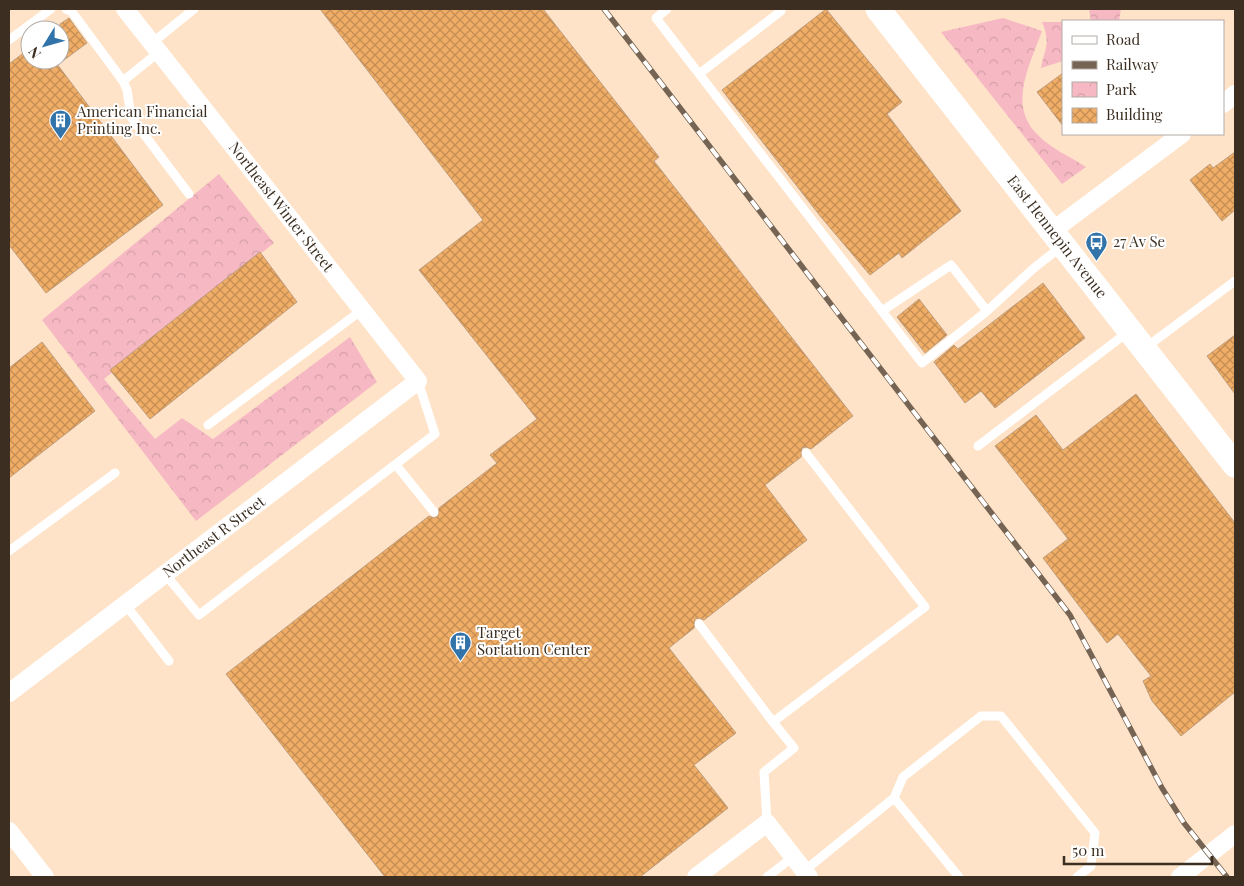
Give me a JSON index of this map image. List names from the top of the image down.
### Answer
{
  "streets": {
    "main road": ["East Hennepin Avenue"],
    "street": ["Northeast Winter Street", "Northeast R Street"]
  },
  "crossings": [
    ["Northeast Winter Street", "Northeast R Street"]
  ],
  "places": {
    "building": ["American Financial Printing Inc.", "Target Sortation Center"],
    "bus stop": ["27 Av Se"]
  },
  "legend": [
    "Road",
    "Railway",
    "Park",
    "Building"
  ],
  "scale_bar": "50 m",
  "north": "bottom left"
}
